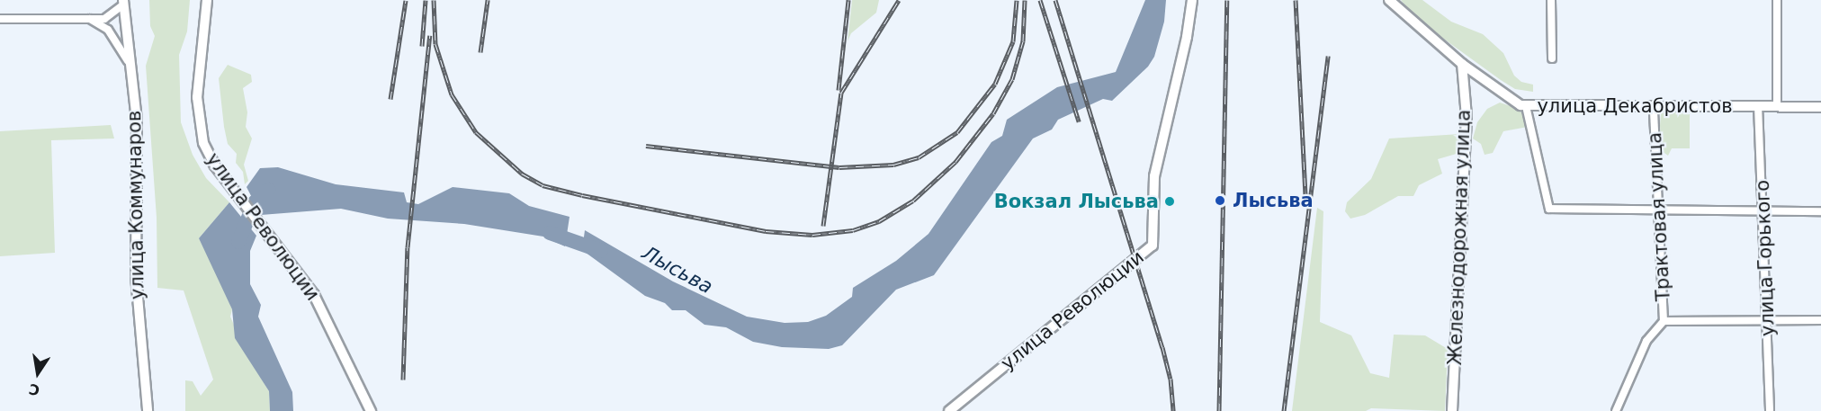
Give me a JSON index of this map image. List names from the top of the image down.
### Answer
{
  "streets": {
    "street": [
      "улица Декабристов",
      "улица Коммунаров",
      "Трактовая улица",
      "улица Революции",
      "Железнодорожная улица",
      "улица Горького"
    ]
  },
  "crossings": [
    ["улица Декабристов", "Трактовая улица"],
    ["улица Декабристов", "Железнодорожная улица"],
    ["улица Декабристов", "улица Горького"]
  ],
  "water": ["Лысьва"],
  "places": ["Лысьва", "Вокзал Лысьва"],
  "north": "bottom"
}
